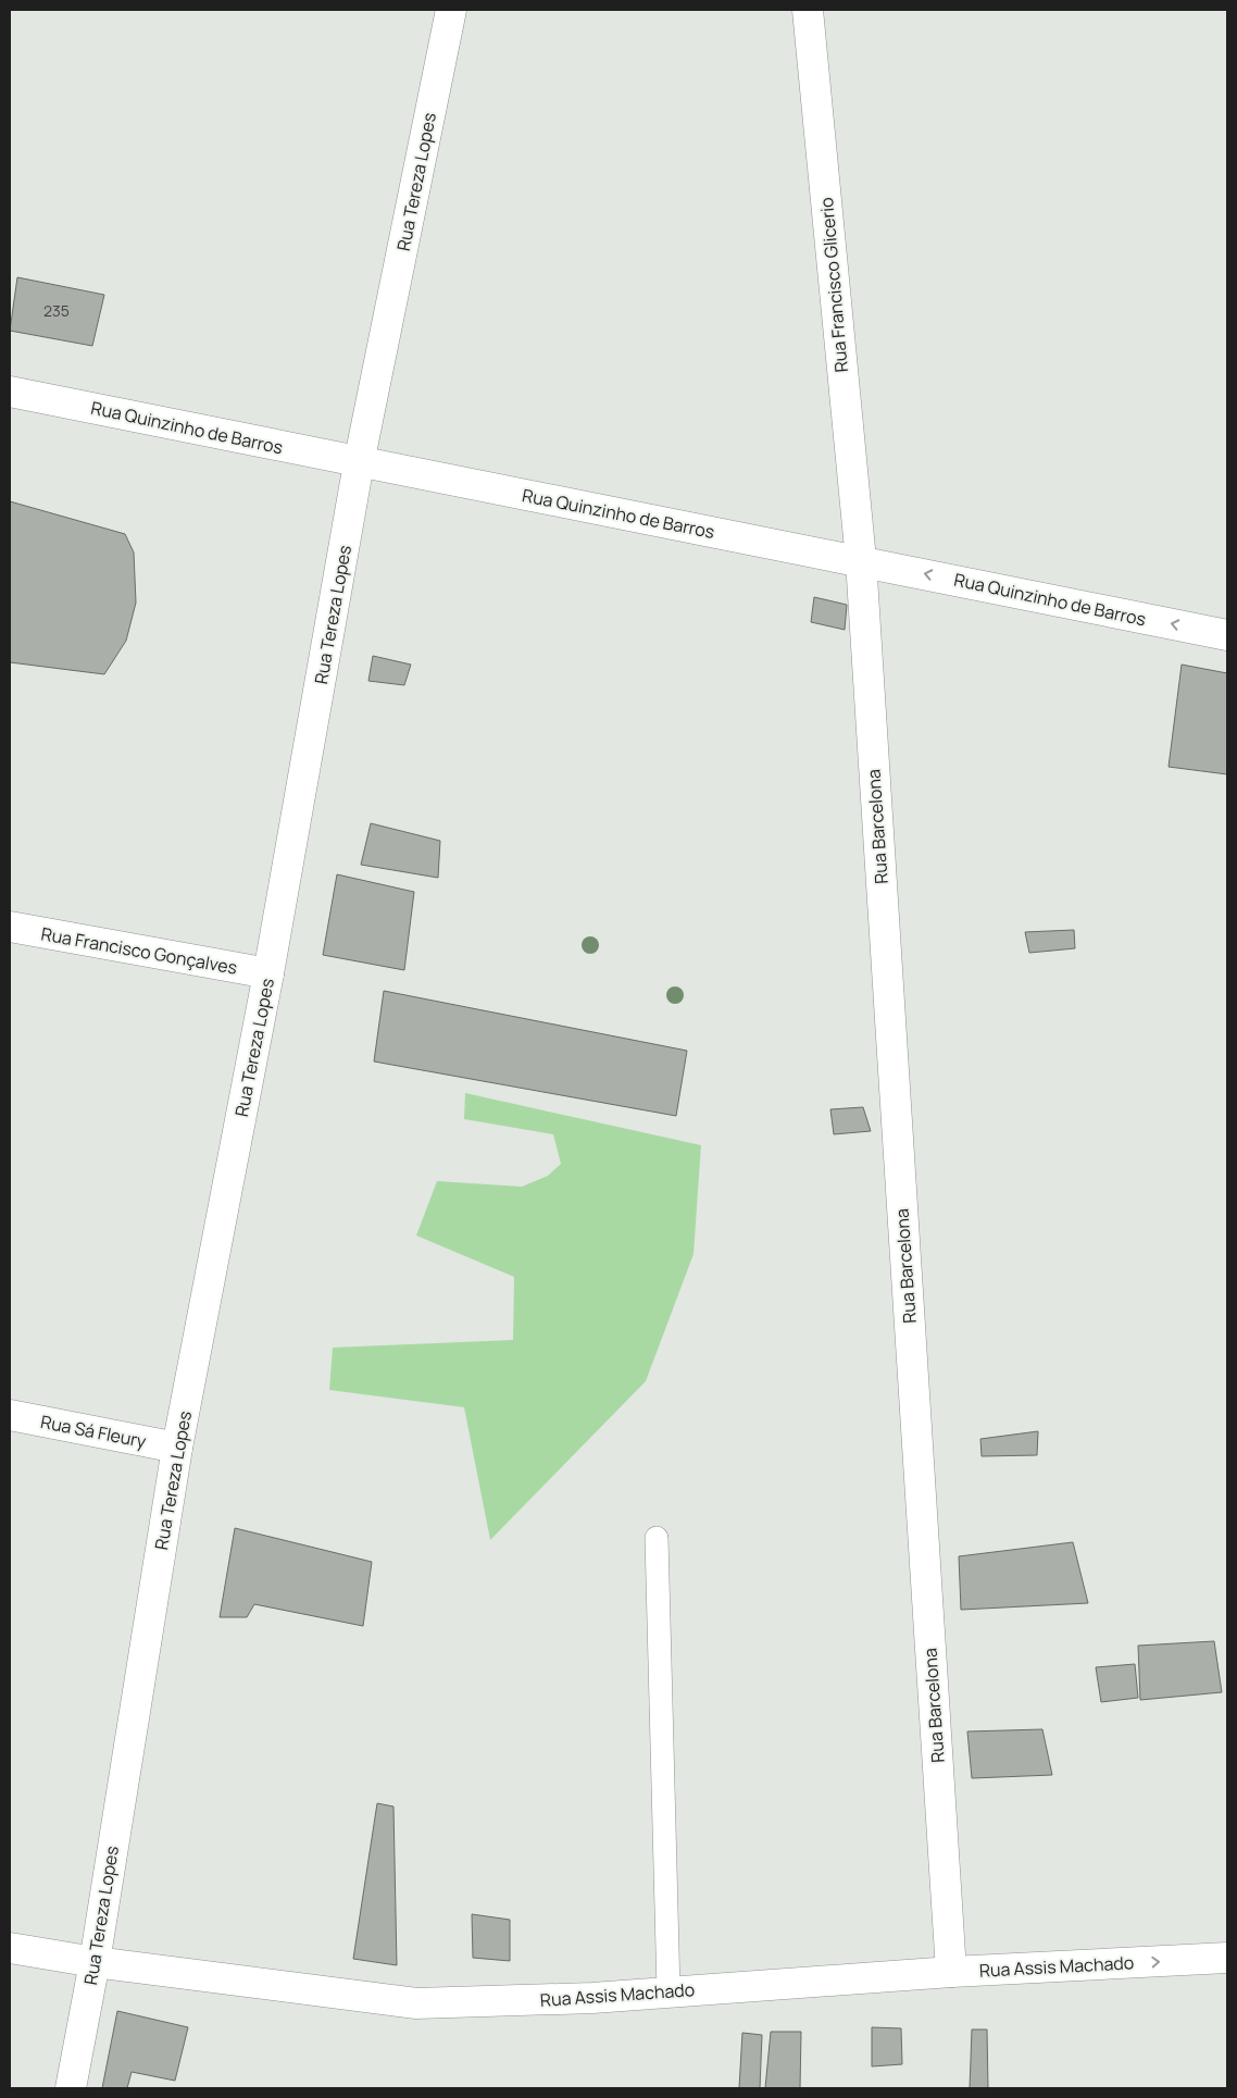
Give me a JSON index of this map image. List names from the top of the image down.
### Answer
{
  "streets": {
    "street": [
      "Rua Tereza Lopes",
      "Rua Francisco Glicerio",
      "Rua Quinzinho de Barros",
      "Rua Barcelona",
      "Rua Francisco Gonçalves",
      "Rua Sá Fleury",
      "Rua Assis Machado"
    ]
  },
  "crossings": [
    ["Rua Tereza Lopes", "Rua Quinzinho de Barros"],
    ["Rua Tereza Lopes", "Rua Francisco Gonçalves"],
    ["Rua Tereza Lopes", "Rua Sá Fleury"],
    ["Rua Tereza Lopes", "Rua Assis Machado"],
    ["Rua Francisco Glicerio", "Rua Quinzinho de Barros"],
    ["Rua Francisco Glicerio", "Rua Barcelona"],
    ["Rua Quinzinho de Barros", "Rua Barcelona"],
    ["Rua Barcelona", "Rua Assis Machado"]
  ],
  "house_numbers": ["235"]
}
